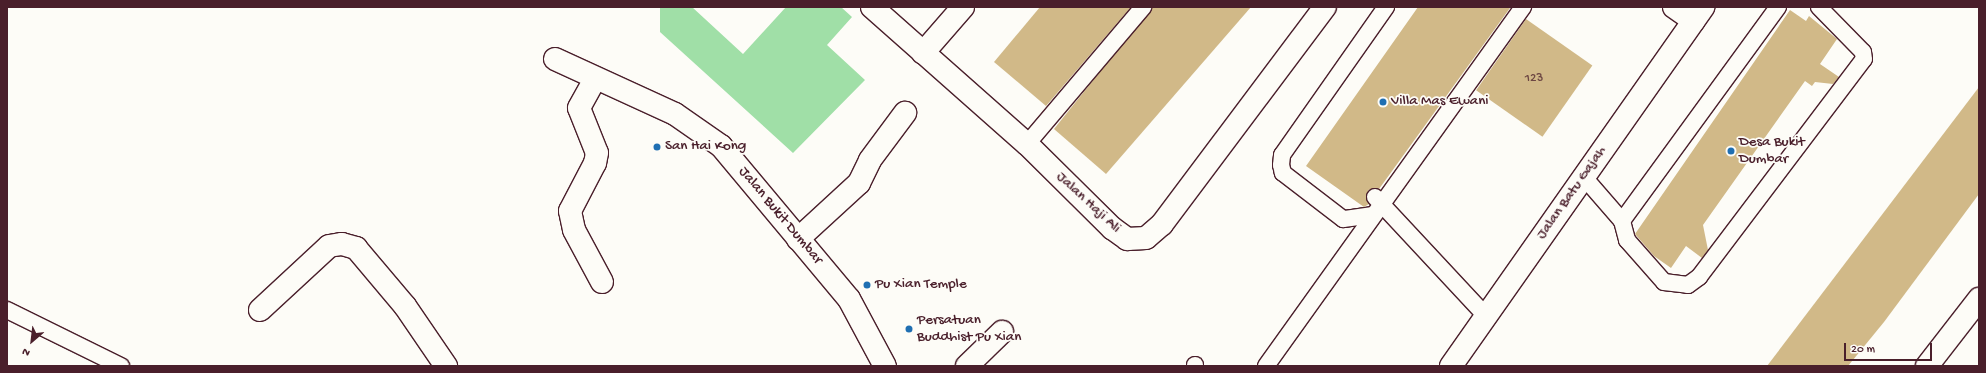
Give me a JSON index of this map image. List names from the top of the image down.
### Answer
{
  "streets": {
    "street": ["Jalan Batu Gajah", "Jalan Haji Ali", "Jalan Bukit Dumbar"]
  },
  "places": [
    "Villa Mas Ewani",
    "San Hai Kong",
    "Desa Bukit Dumbar",
    "Pu Xian Temple",
    "Persatuan Buddhist Pu Xian"
  ],
  "house_numbers": ["123"],
  "scale_bar": "20 m",
  "north": "bottom left"
}
